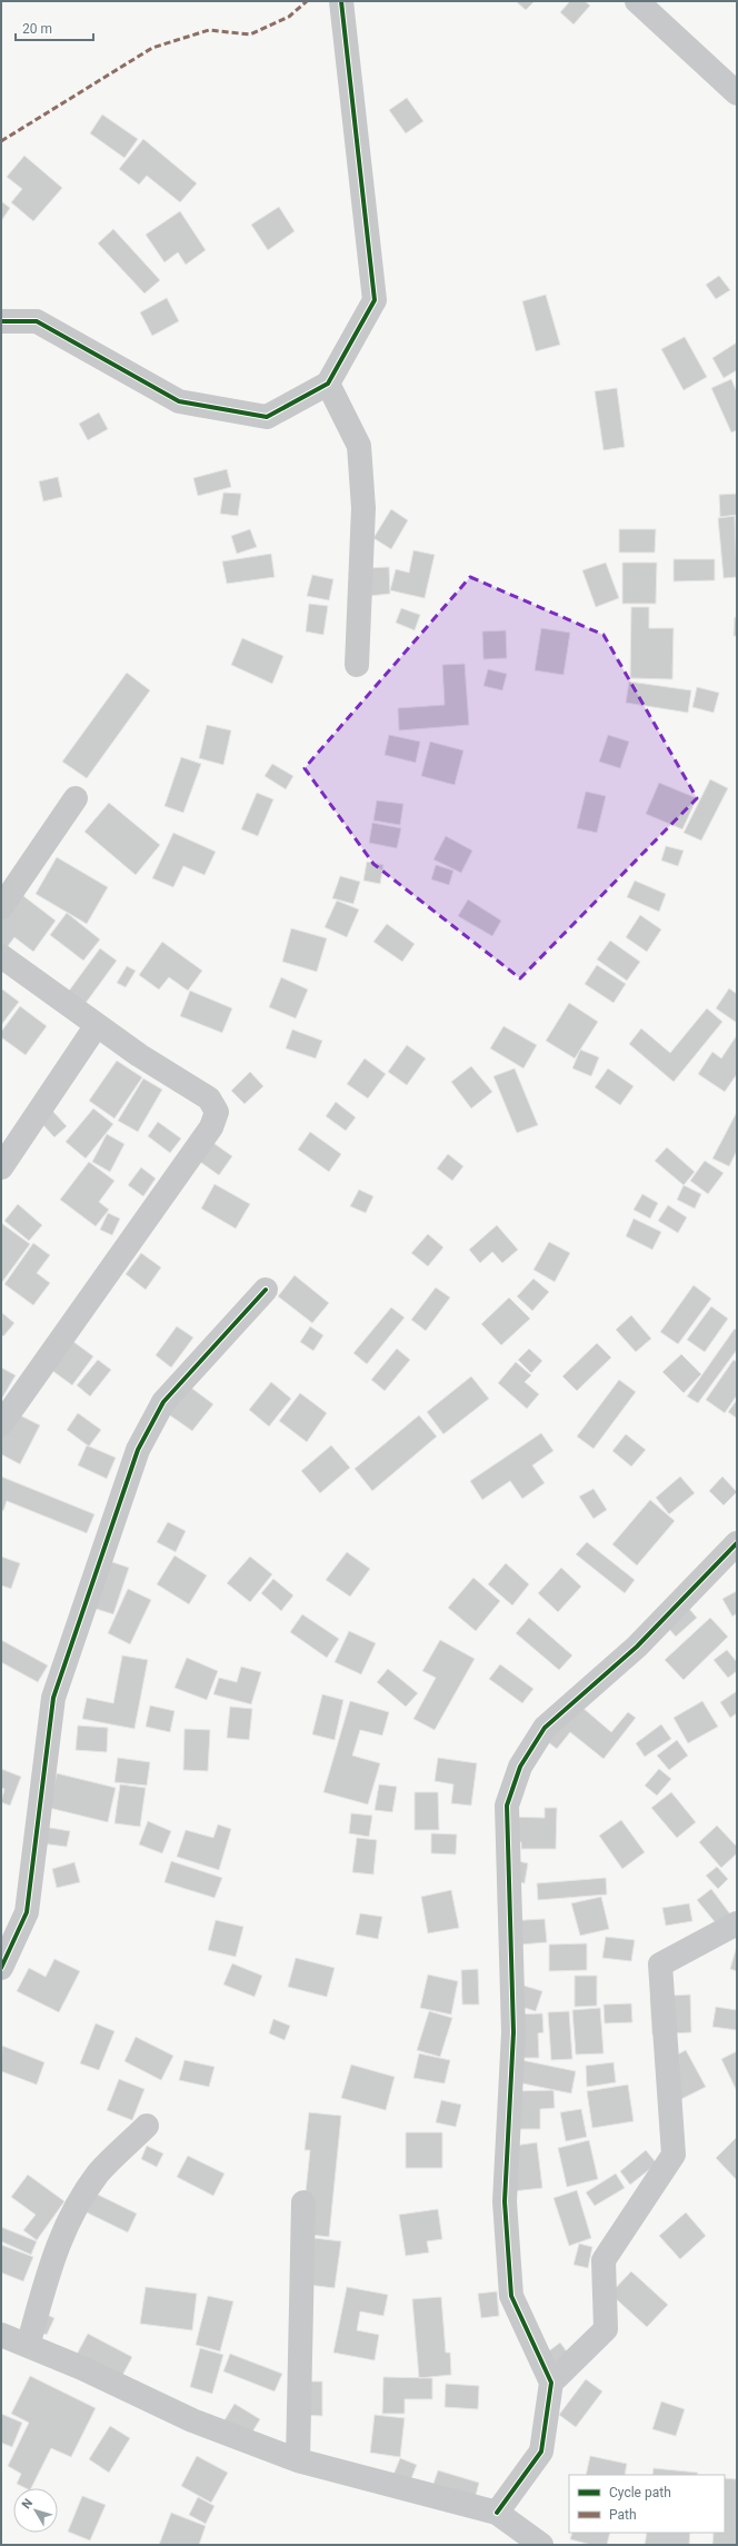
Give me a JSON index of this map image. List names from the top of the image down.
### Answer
{
  "legend": ["Cycle path", "Path"],
  "scale_bar": "20 m",
  "north": "top left"
}
